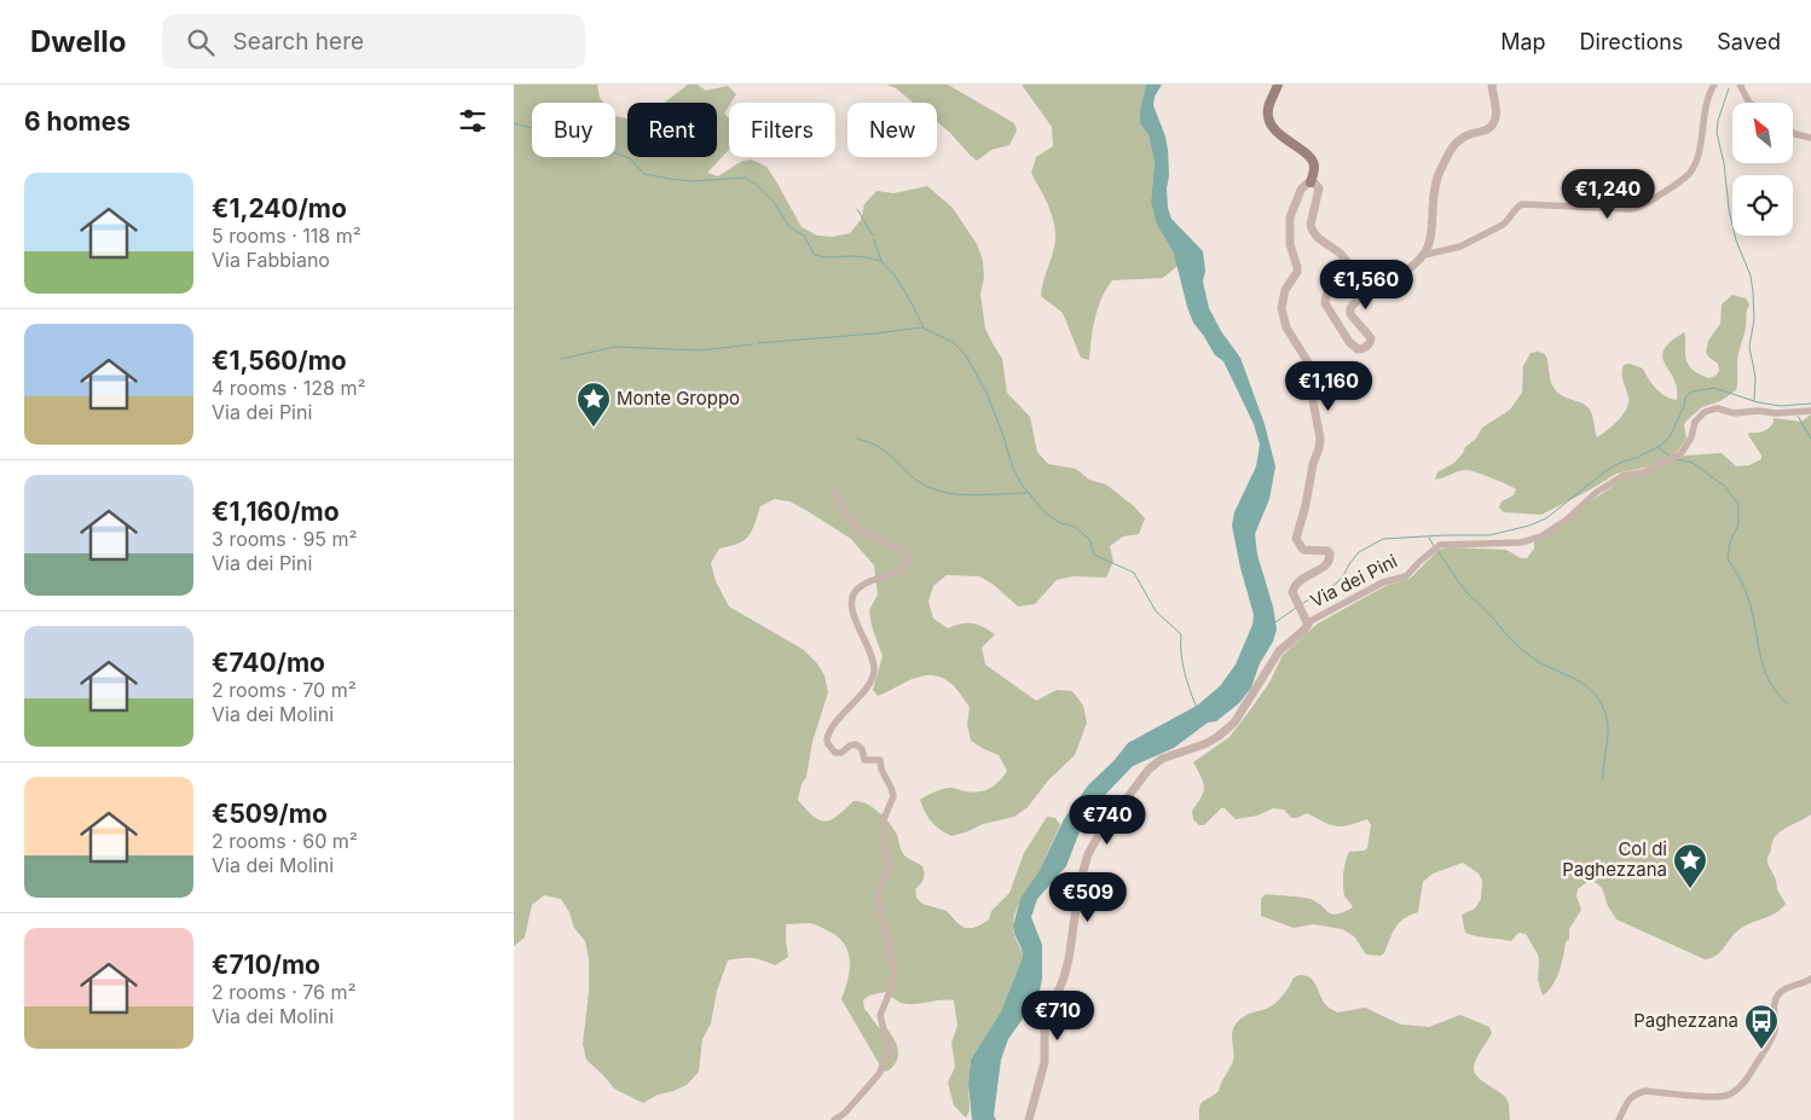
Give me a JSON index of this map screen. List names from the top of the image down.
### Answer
{
  "streets": {
    "street": ["Via dei Pini"]
  },
  "places": {
    "place": ["Monte Groppo", "Col di Paghezzana"],
    "bus stop": ["Paghezzana"]
  },
  "north": "top left",
  "page": {
    "header": "Dwello",
    "search": "Search here",
    "nav": ["Map", "Directions", "Saved"],
    "heading": "6 homes",
    "chip": [
      "Buy",
      "Rent",
      "Filters",
      "New"
    ],
    "list": [
      {
        "name": "€1,240/mo",
        "note": "5 rooms · 118 m² · Via Fabbiano"
      },
      {
        "name": "€1,560/mo",
        "note": "4 rooms · 128 m² · Via dei Pini"
      },
      {
        "name": "€1,160/mo",
        "note": "3 rooms · 95 m² · Via dei Pini"
      },
      {
        "name": "€740/mo",
        "note": "2 rooms · 70 m² · Via dei Molini"
      },
      {
        "name": "€509/mo",
        "note": "2 rooms · 60 m² · Via dei Molini"
      },
      {
        "name": "€710/mo",
        "note": "2 rooms · 76 m² · Via dei Molini"
      }
    ],
    "price": [
      "€1,240",
      "€1,560",
      "€1,160",
      "€740",
      "€509",
      "€710"
    ]
  }
}
